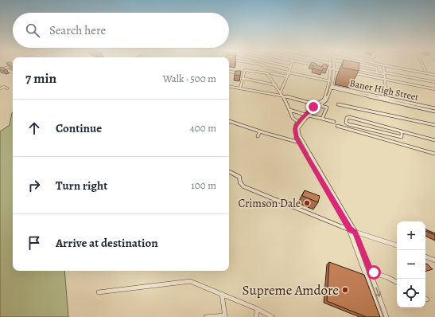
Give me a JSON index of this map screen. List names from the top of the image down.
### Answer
{
  "streets": {
    "street": ["Baner High Street"]
  },
  "places": ["Crimson Dale", "Supreme Amdore"],
  "page": {
    "search": "Search here",
    "heading": ["7 min", "Walk · 500 m"],
    "list": [
      ["Continue", "400 m"],
      ["Turn right", "100 m"],
      "Arrive at destination"
    ],
    "map_buttons": ["+", "−"]
  }
}
